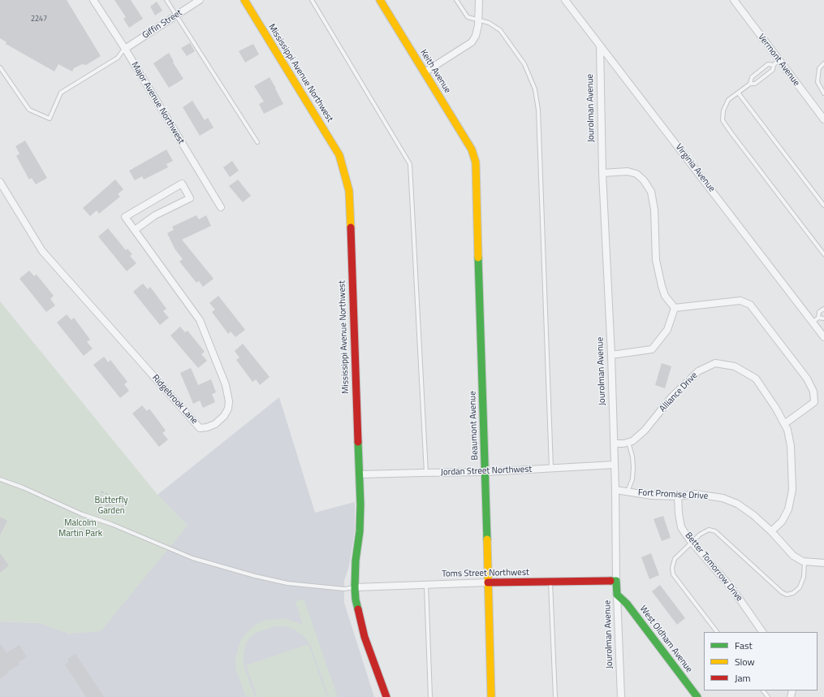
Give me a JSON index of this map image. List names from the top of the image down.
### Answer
{
  "streets": {
    "street": [
      "Giffin Street",
      "Vermont Avenue",
      "Keith Avenue",
      "Mississippi Avenue Northwest",
      "Major Avenue Northwest",
      "Jourolman Avenue",
      "Virginia Avenue",
      "Alliance Drive",
      "Ridgebrook Lane",
      "Beaumont Avenue",
      "Jordan Street Northwest",
      "Fort Promise Drive",
      "Better Tomorrow Drive",
      "Toms Street Northwest",
      "West Oldham Avenue"
    ]
  },
  "crossings": [
    ["Giffin Street", "Major Avenue Northwest"],
    ["Keith Avenue", "Beaumont Avenue"],
    ["Mississippi Avenue Northwest", "Jordan Street Northwest"],
    ["Mississippi Avenue Northwest", "Toms Street Northwest"],
    ["Jourolman Avenue", "Virginia Avenue"],
    ["Jourolman Avenue", "Alliance Drive"],
    ["Jourolman Avenue", "Jordan Street Northwest"],
    ["Jourolman Avenue", "Fort Promise Drive"],
    ["Jourolman Avenue", "Toms Street Northwest"],
    ["Jourolman Avenue", "West Oldham Avenue"],
    ["Alliance Drive", "Fort Promise Drive"],
    ["Beaumont Avenue", "Jordan Street Northwest"],
    ["Beaumont Avenue", "Toms Street Northwest"],
    ["Fort Promise Drive", "Better Tomorrow Drive"]
  ],
  "parks": ["Butterfly Garden", "Malcolm Martin Park"],
  "house_numbers": ["2247"],
  "legend": ["Fast", "Slow", "Jam"]
}
